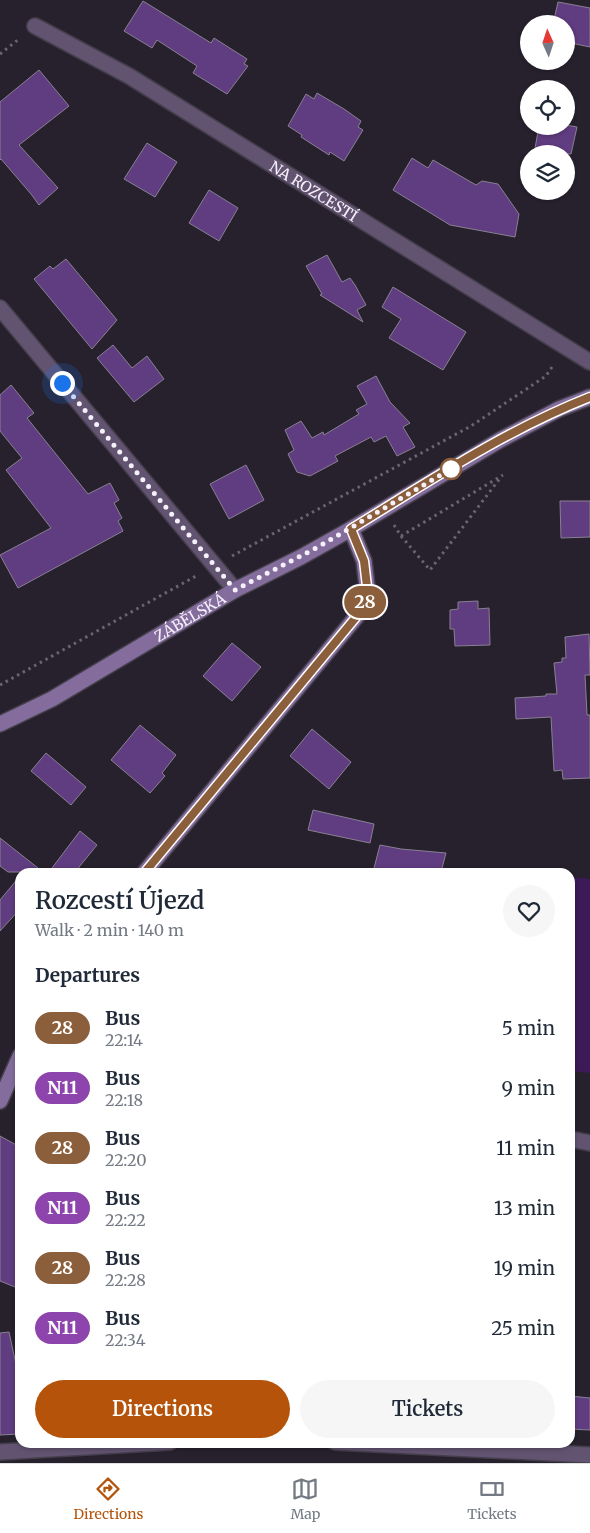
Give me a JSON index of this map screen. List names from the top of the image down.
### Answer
{
  "streets": {
    "main road": ["ZÁBĚLSKÁ"],
    "street": ["NA ROZCESTÍ"]
  },
  "lines": ["bus line 28"],
  "north": "top",
  "page": {
    "on_map": "28",
    "heading": [
      ["Rozcestí Újezd", "Walk · 2 min · 140 m"],
      "Departures"
    ],
    "list": [
      {
        "mark": "28",
        "name": "Bus",
        "note": "22:14",
        "value": "5 min"
      },
      {
        "mark": "N11",
        "name": "Bus",
        "note": "22:18",
        "value": "9 min"
      },
      {
        "mark": "28",
        "name": "Bus",
        "note": "22:20",
        "value": "11 min"
      },
      {
        "mark": "N11",
        "name": "Bus",
        "note": "22:22",
        "value": "13 min"
      },
      {
        "mark": "28",
        "name": "Bus",
        "note": "22:28",
        "value": "19 min"
      },
      {
        "mark": "N11",
        "name": "Bus",
        "note": "22:34",
        "value": "25 min"
      }
    ],
    "buttons": ["Directions", "Tickets"],
    "tabs": ["Directions", "Map", "Tickets"]
  }
}
